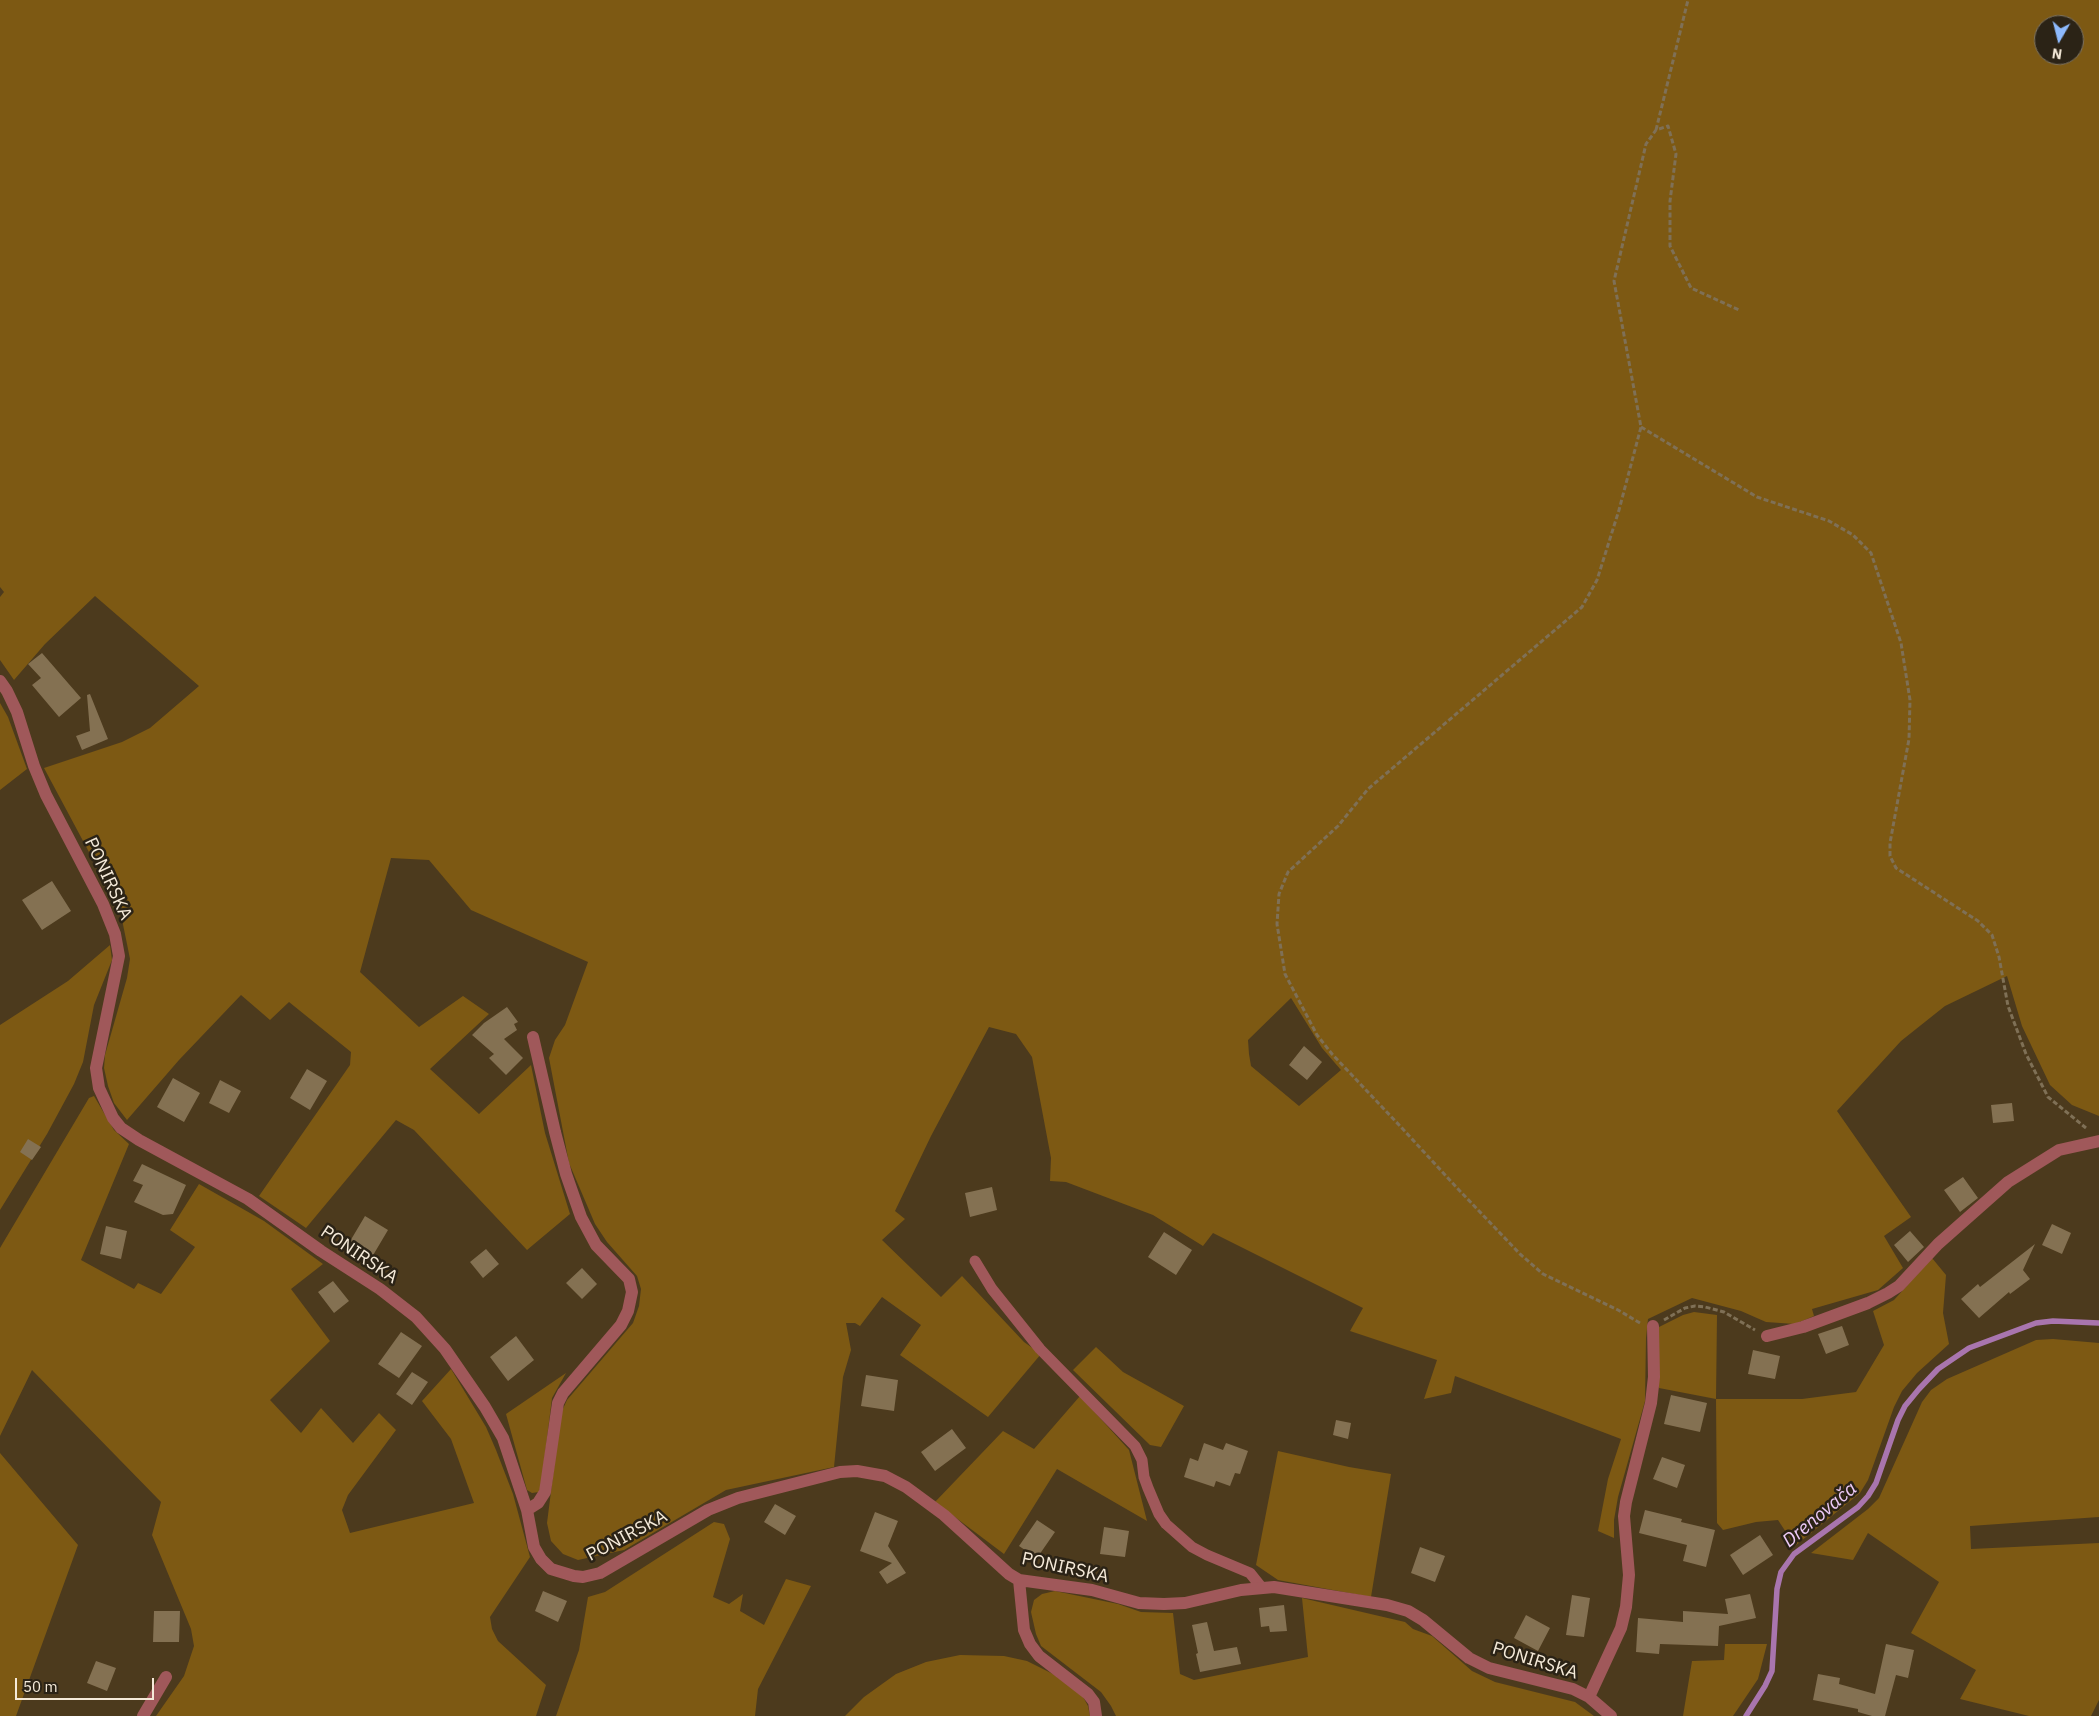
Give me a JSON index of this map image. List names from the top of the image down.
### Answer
{
  "streets": {
    "street": ["PONIRSKA"]
  },
  "water": ["Drenovača"],
  "scale_bar": "50 m",
  "north": "bottom"
}
